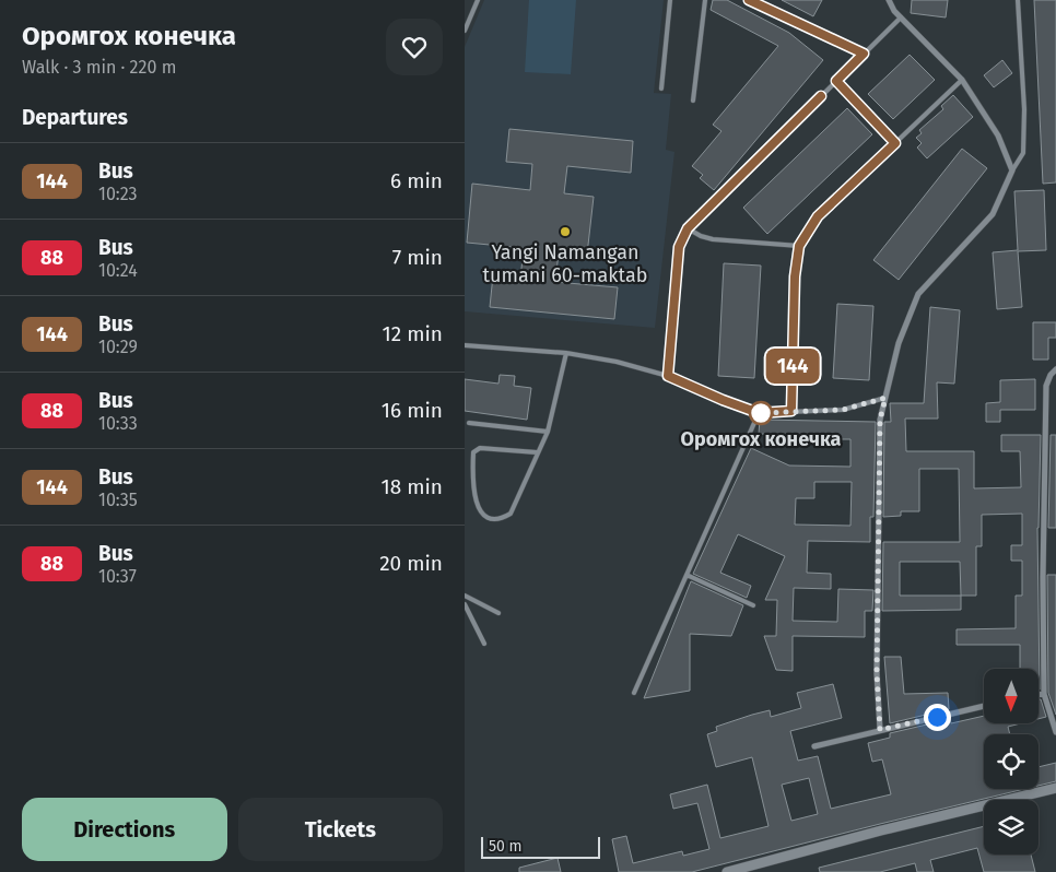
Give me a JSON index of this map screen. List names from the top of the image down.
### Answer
{
  "places": ["Yangi Namangan tumani 60-maktab", "Оромгох конечка"],
  "lines": ["bus line 144"],
  "scale_bar": "50 m",
  "north": "bottom",
  "page": {
    "heading": [
      ["Оромгох конечка", "Walk · 3 min · 220 m"],
      "Departures"
    ],
    "on_map": "144",
    "list": [
      {
        "mark": "144",
        "name": "Bus",
        "note": "10:23",
        "value": "6 min"
      },
      {
        "mark": "88",
        "name": "Bus",
        "note": "10:24",
        "value": "7 min"
      },
      {
        "mark": "144",
        "name": "Bus",
        "note": "10:29",
        "value": "12 min"
      },
      {
        "mark": "88",
        "name": "Bus",
        "note": "10:33",
        "value": "16 min"
      },
      {
        "mark": "144",
        "name": "Bus",
        "note": "10:35",
        "value": "18 min"
      },
      {
        "mark": "88",
        "name": "Bus",
        "note": "10:37",
        "value": "20 min"
      }
    ],
    "buttons": ["Directions", "Tickets"],
    "scale": "50 m"
  }
}
